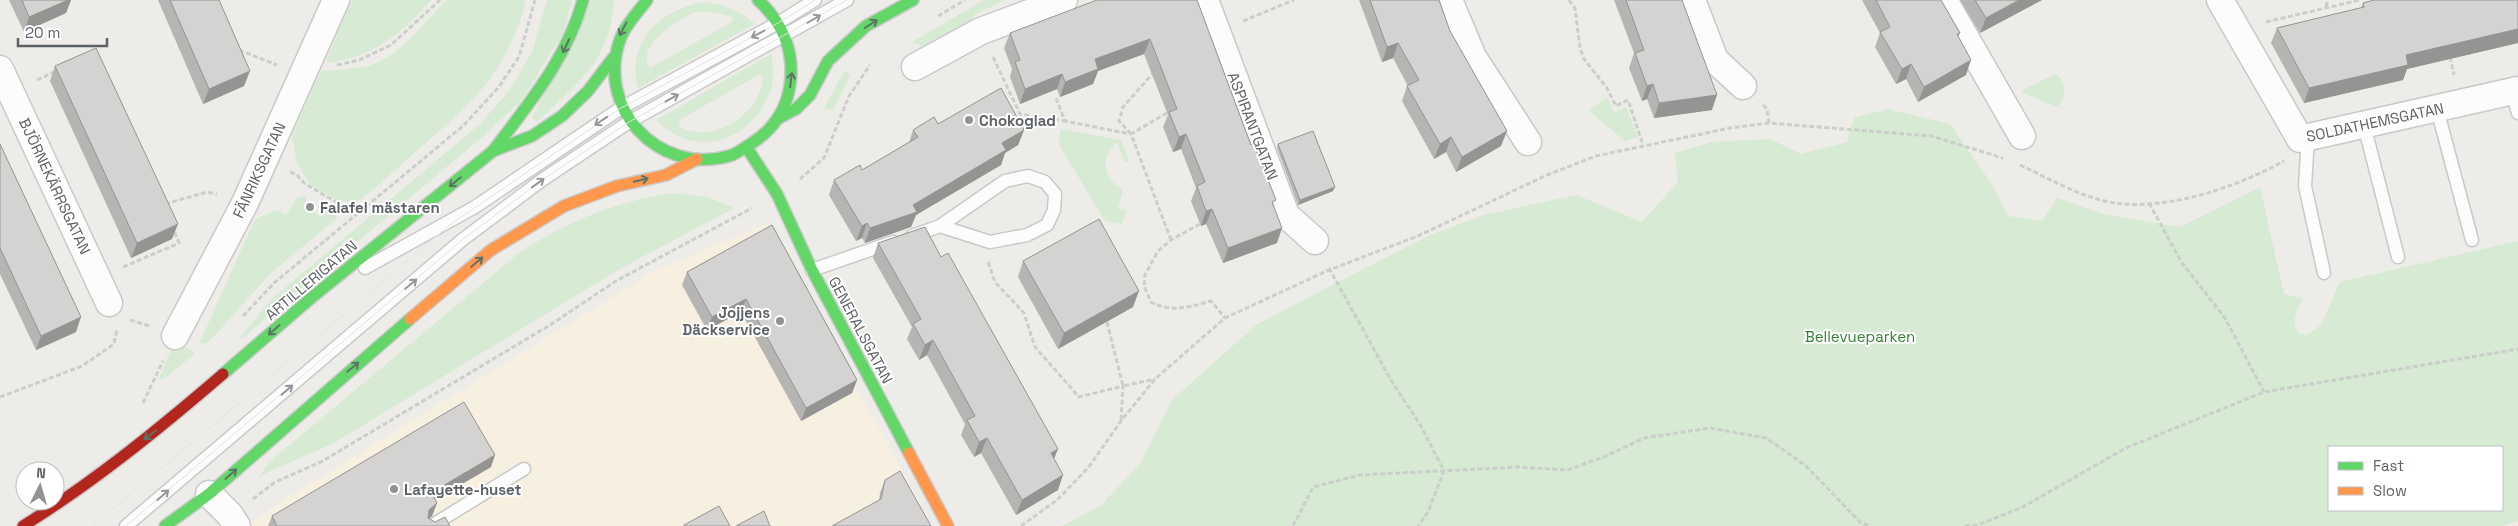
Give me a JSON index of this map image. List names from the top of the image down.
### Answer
{
  "streets": {
    "main road": ["ARTILLERIGATAN", "GENERALSGATAN"],
    "street": [
      "SOLDATHEMSGATAN",
      "ASPIRANTGATAN",
      "FÄNRIKSGATAN",
      "BJÖRNEKÄRRSGATAN"
    ]
  },
  "crossings": [
    ["ARTILLERIGATAN", "GENERALSGATAN"]
  ],
  "parks": ["Bellevueparken"],
  "places": [
    "Chokoglad",
    "Falafel mästaren",
    "Jojjens Däckservice",
    "Lafayette-huset"
  ],
  "legend": ["Fast", "Slow"],
  "scale_bar": "20 m",
  "north": "top"
}
